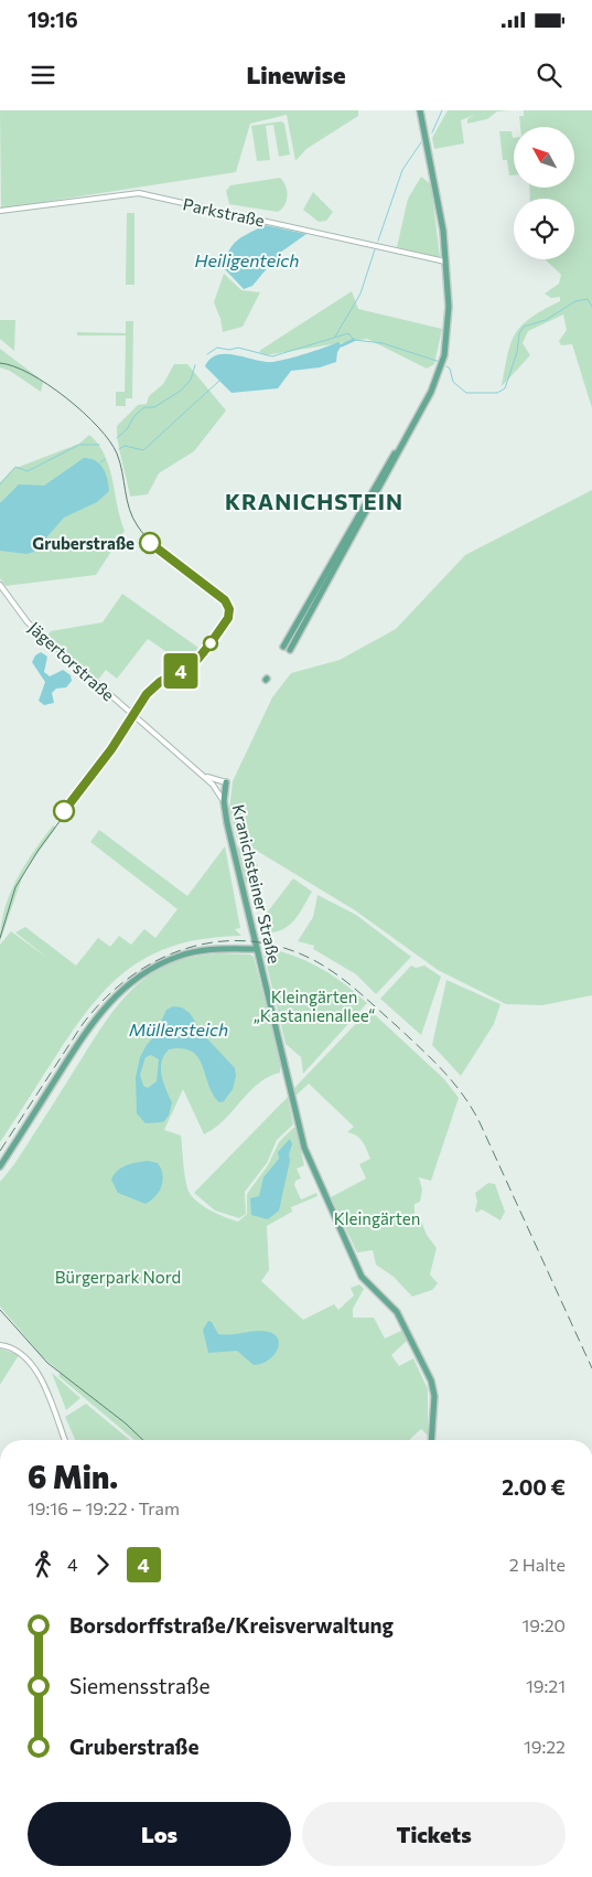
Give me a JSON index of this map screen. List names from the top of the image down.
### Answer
{
  "streets": {
    "main road": ["Kranichsteiner Straße"],
    "street": ["Parkstraße", "Jägertorstraße"]
  },
  "crossings": [
    ["Jägertorstraße", "Kranichsteiner Straße"]
  ],
  "districts": ["KRANICHSTEIN"],
  "water": ["Heiligenteich", "Müllersteich"],
  "parks": ["Kleingärten „Kastanienallee“", "Kleingärten", "Bürgerpark Nord"],
  "places": ["Gruberstraße"],
  "lines": ["tram line 4"],
  "north": "top left",
  "page": {
    "status": "19:16",
    "header": "Linewise",
    "on_map": "4",
    "heading": ["6 Min.", "19:16 – 19:22 · Tram", "2.00 €"],
    "legs": ["4", "4", "2 Halte"],
    "list": [
      {
        "name": "Borsdorffstraße/Kreisverwaltung",
        "value": "19:20"
      },
      {
        "name": "Siemensstraße",
        "value": "19:21"
      },
      {
        "name": "Gruberstraße",
        "value": "19:22"
      }
    ],
    "buttons": ["Los", "Tickets"]
  }
}
